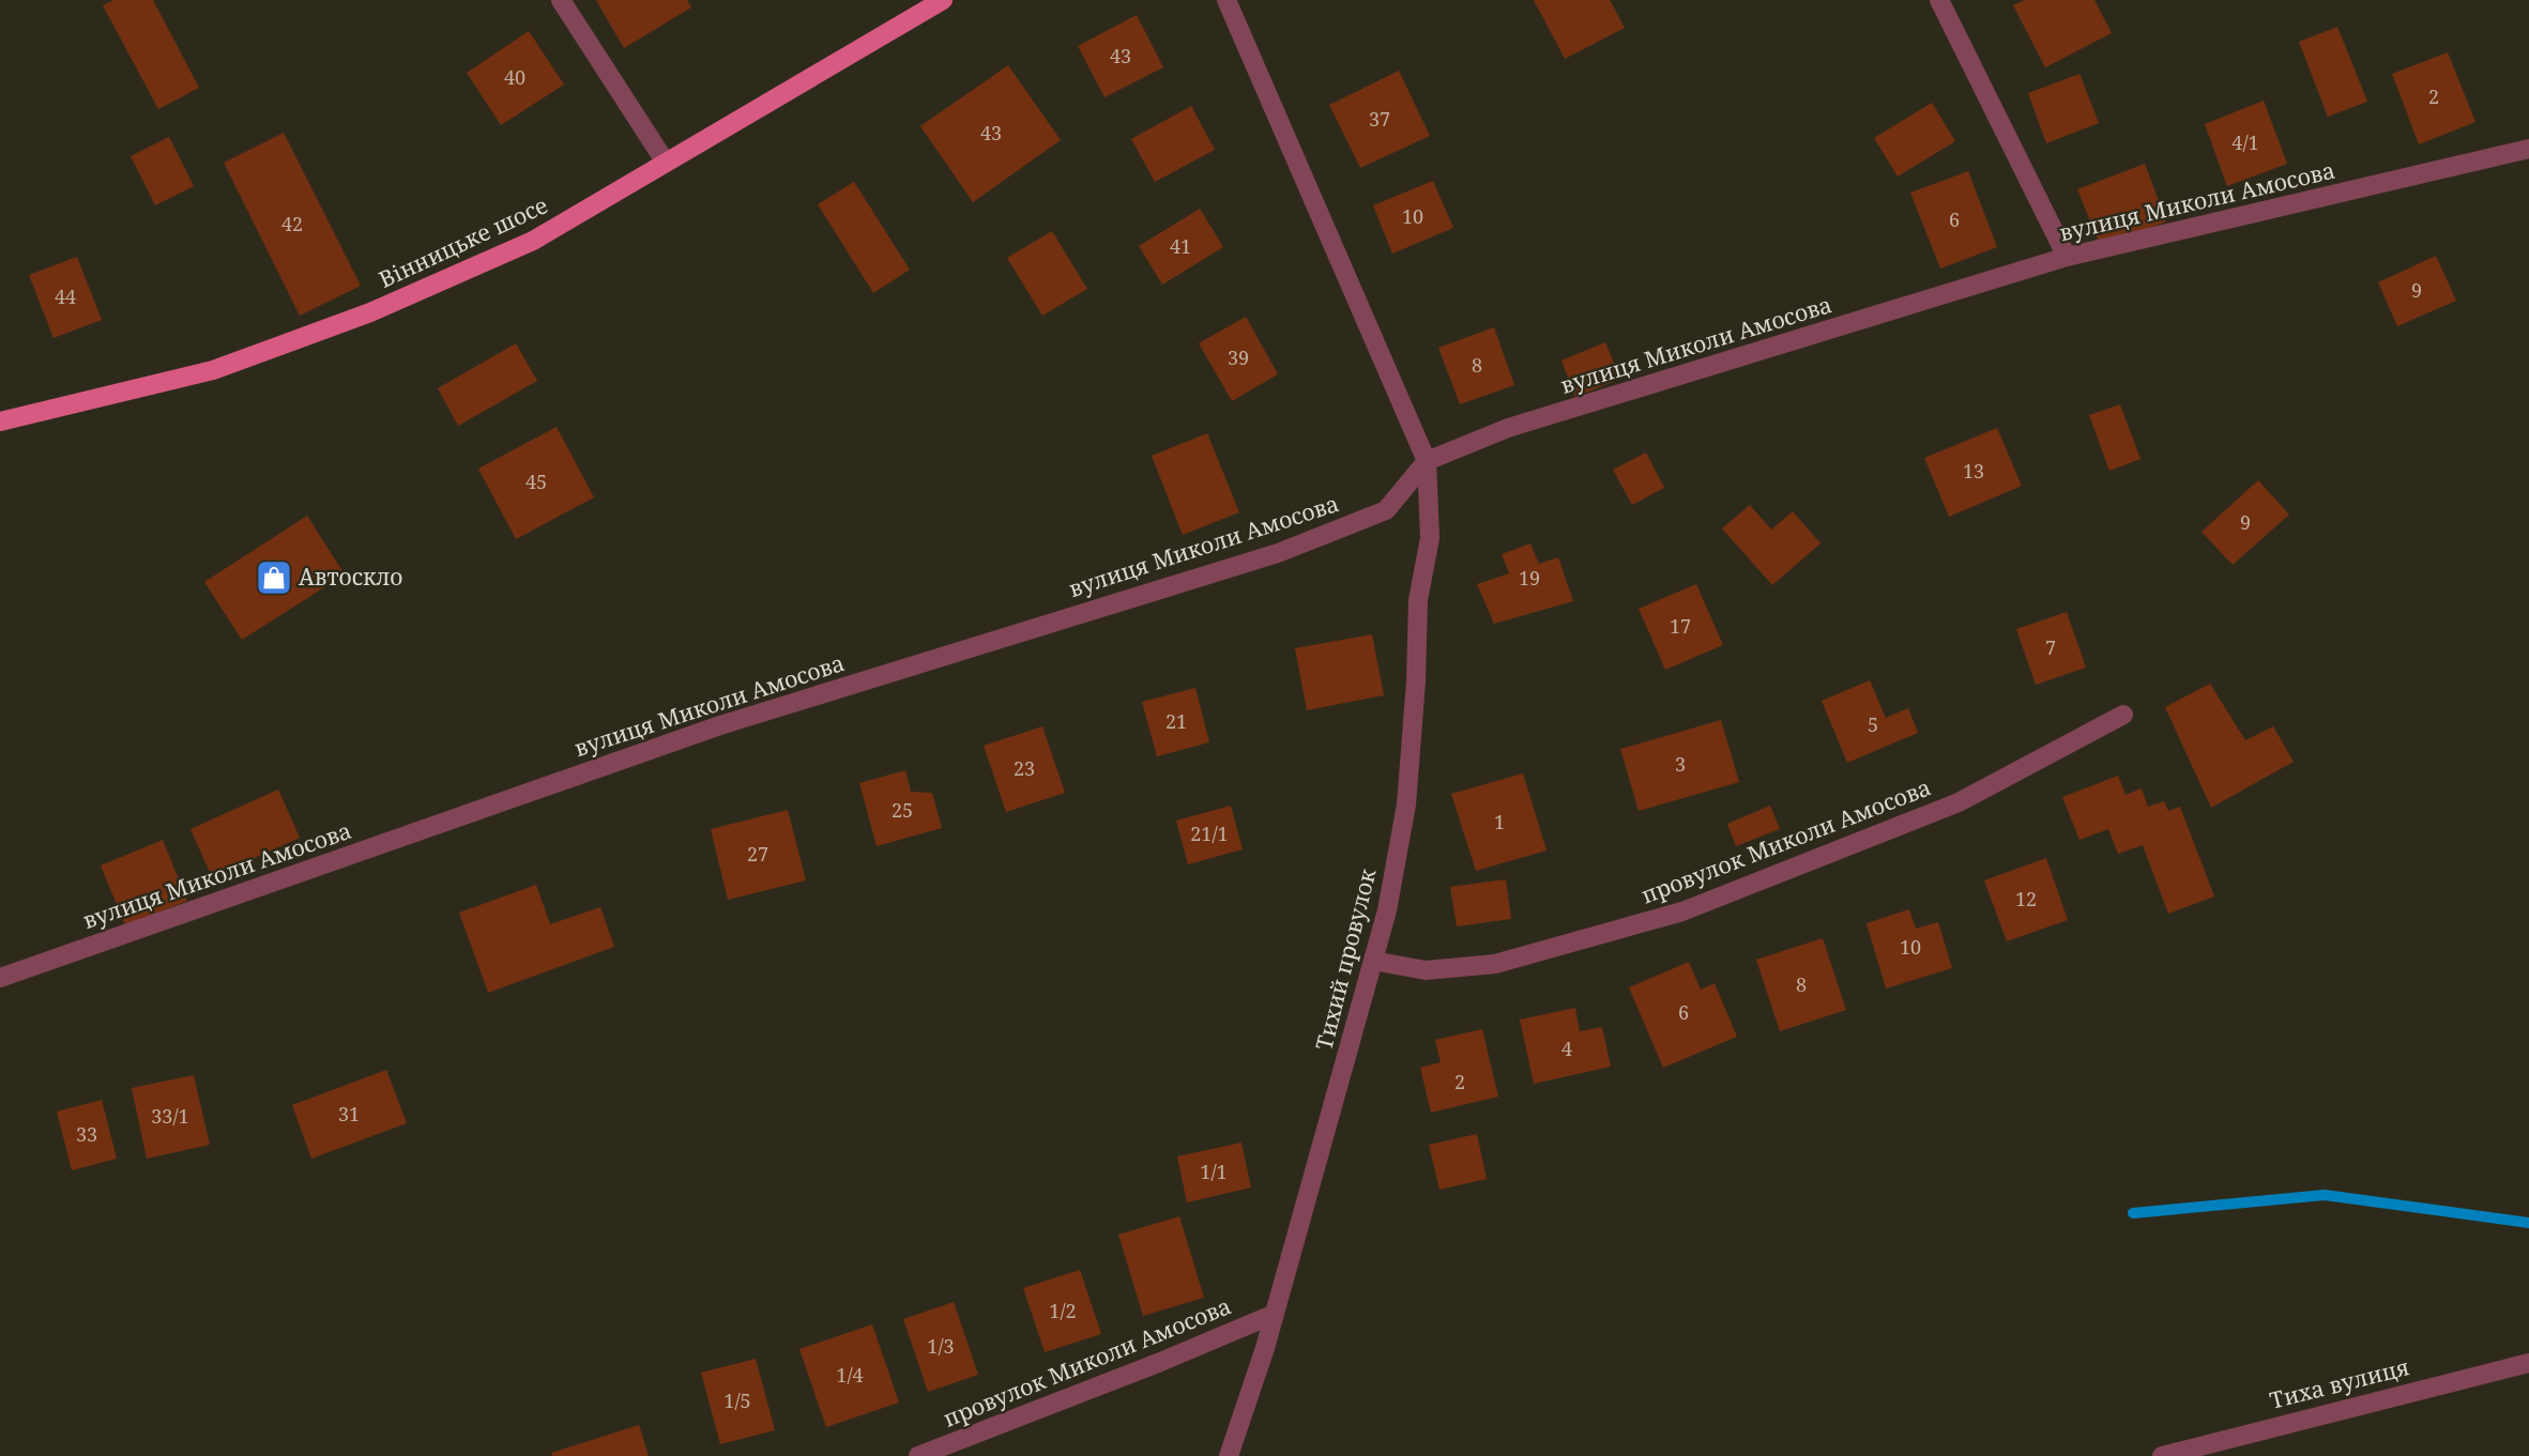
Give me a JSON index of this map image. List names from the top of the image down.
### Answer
{
  "streets": {
    "main road": ["Вінницьке шосе"],
    "street": [
      "вулиця Миколи Амосова",
      "провулок Миколи Амосова",
      "Тихий провулок",
      "Тиха вулиця"
    ]
  },
  "crossings": [
    ["вулиця Миколи Амосова", "Тихий провулок"],
    ["провулок Миколи Амосова", "Тихий провулок"]
  ],
  "places": {
    "shop": ["Автоскло"]
  },
  "house_numbers": [
    "43",
    "40",
    "2",
    "37",
    "43",
    "4/1",
    "10",
    "6",
    "42",
    "41",
    "9",
    "44",
    "39",
    "8",
    "13",
    "45",
    "9",
    "19",
    "17",
    "7",
    "21",
    "5",
    "3",
    "23",
    "25",
    "1",
    "21/1",
    "27",
    "12",
    "10",
    "8",
    "6",
    "4",
    "2",
    "31",
    "33/1",
    "33",
    "1/1",
    "1/2",
    "1/3",
    "1/4",
    "1/5"
  ]
}
